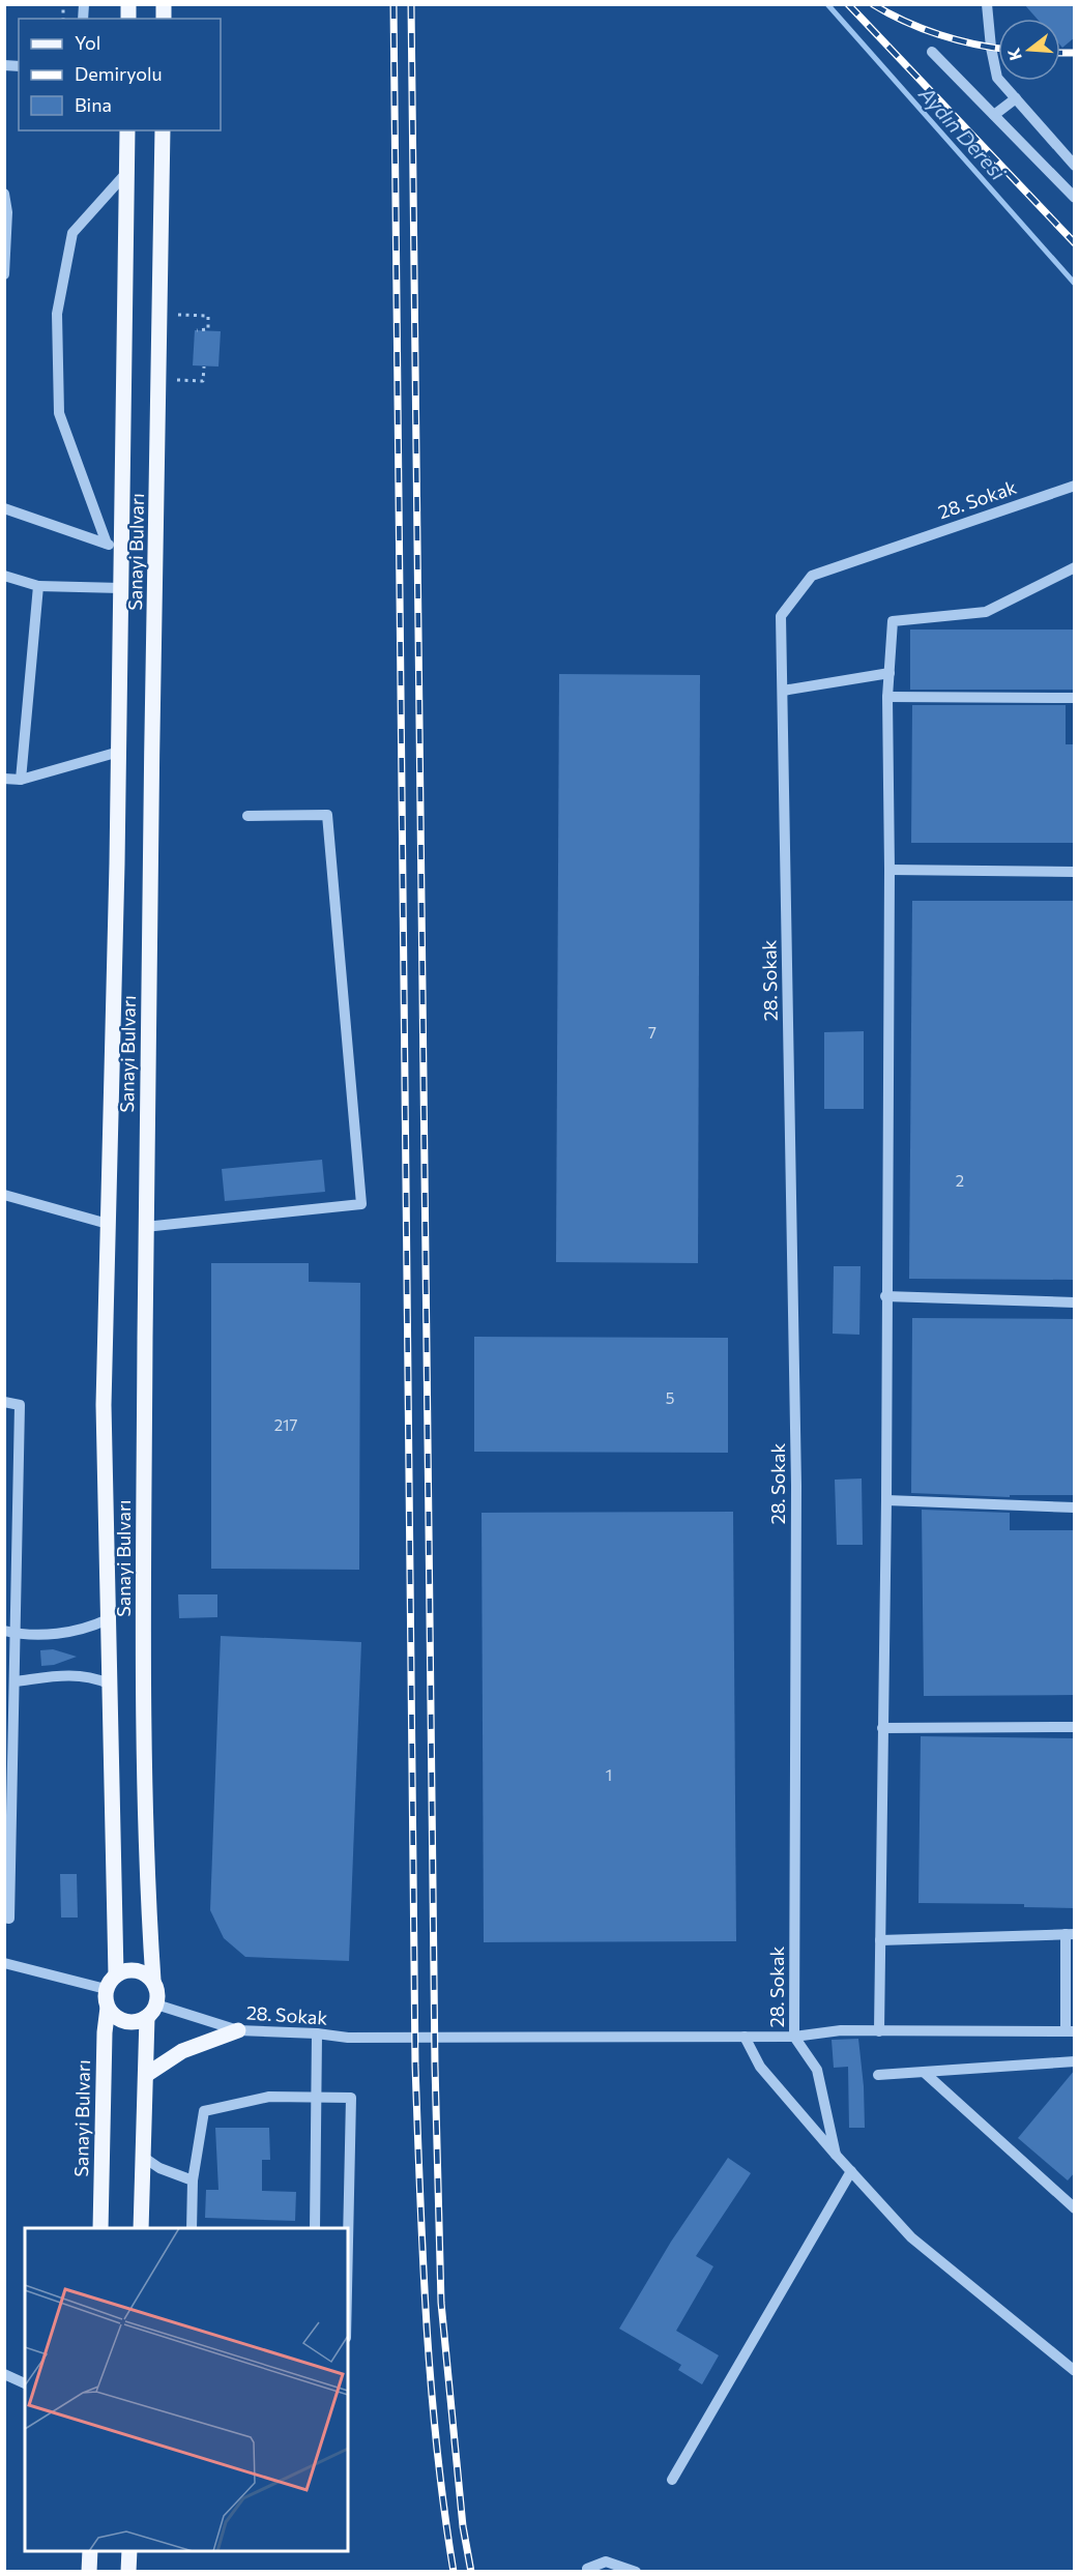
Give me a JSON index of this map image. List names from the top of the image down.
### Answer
{
  "streets": {
    "main road": ["Sanayi Bulvarı"],
    "street": ["28. Sokak"]
  },
  "crossings": [
    ["28. Sokak", "Sanayi Bulvarı"]
  ],
  "water": ["Aydın Deresi"],
  "house_numbers": [
    "7",
    "2",
    "5",
    "217",
    "1"
  ],
  "legend": ["Yol", "Demiryolu", "Bina"],
  "north": "left"
}
